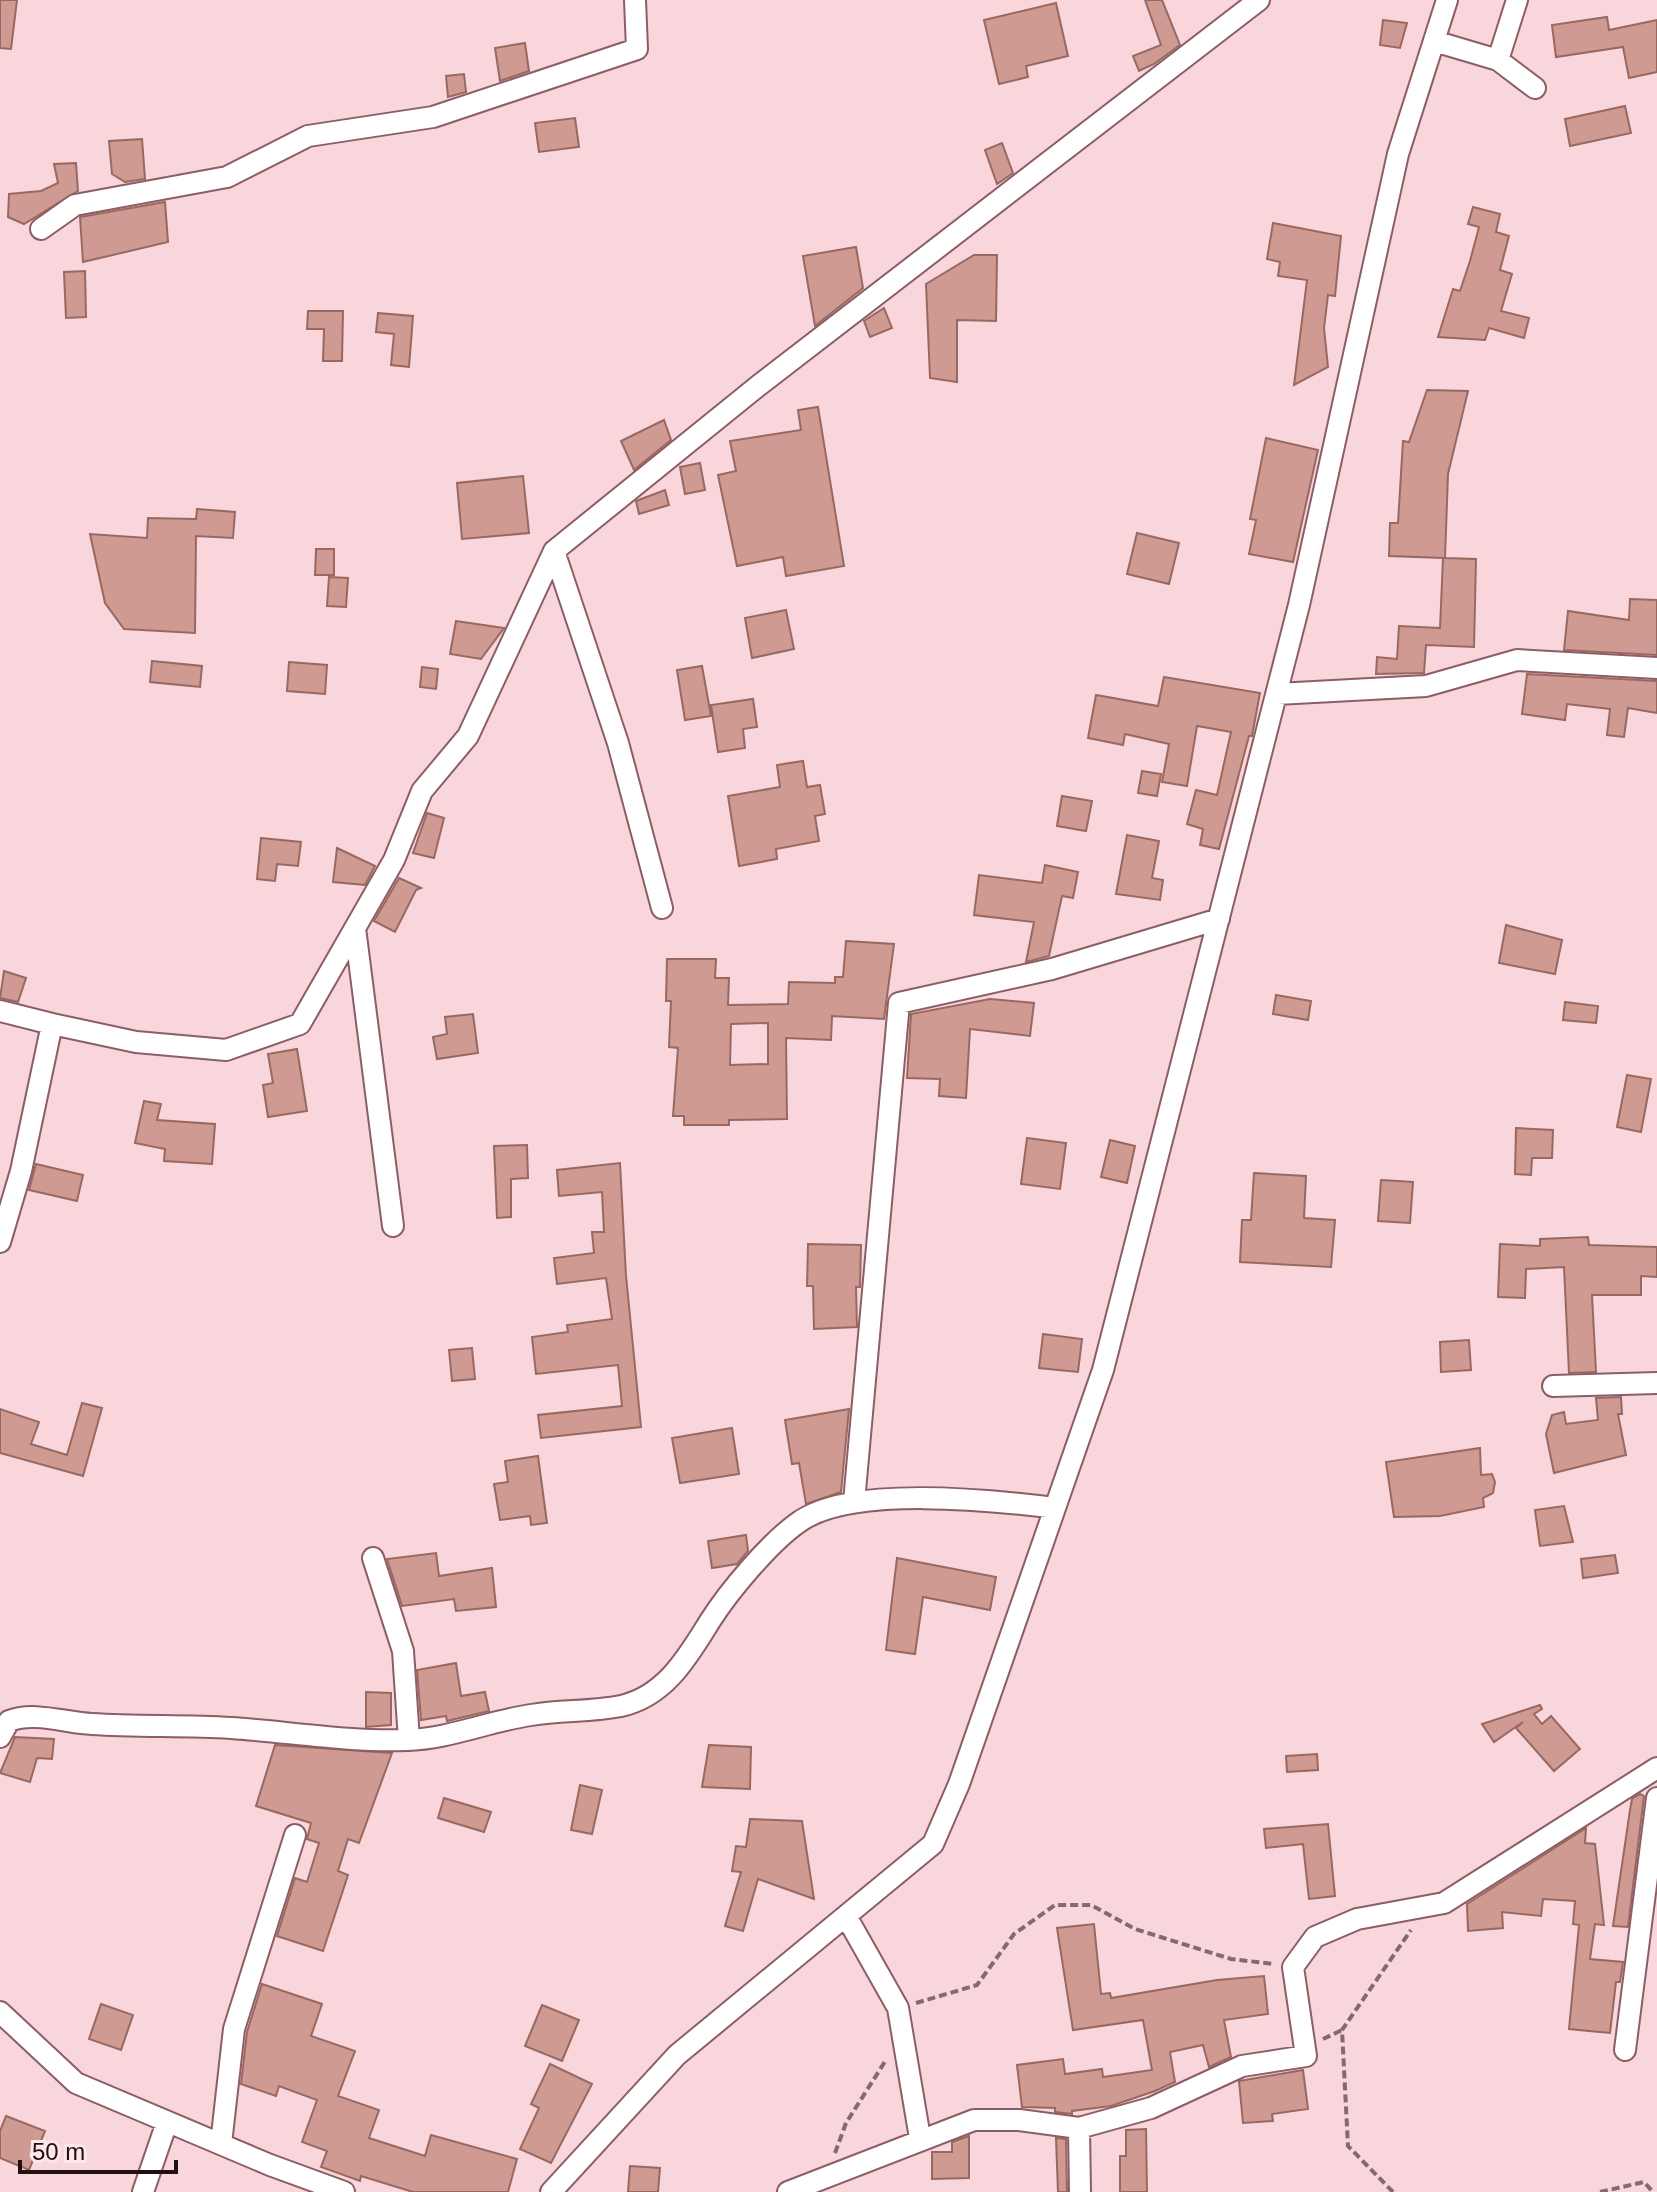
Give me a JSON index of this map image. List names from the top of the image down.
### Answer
{
  "scale_bar": "50 m"
}
